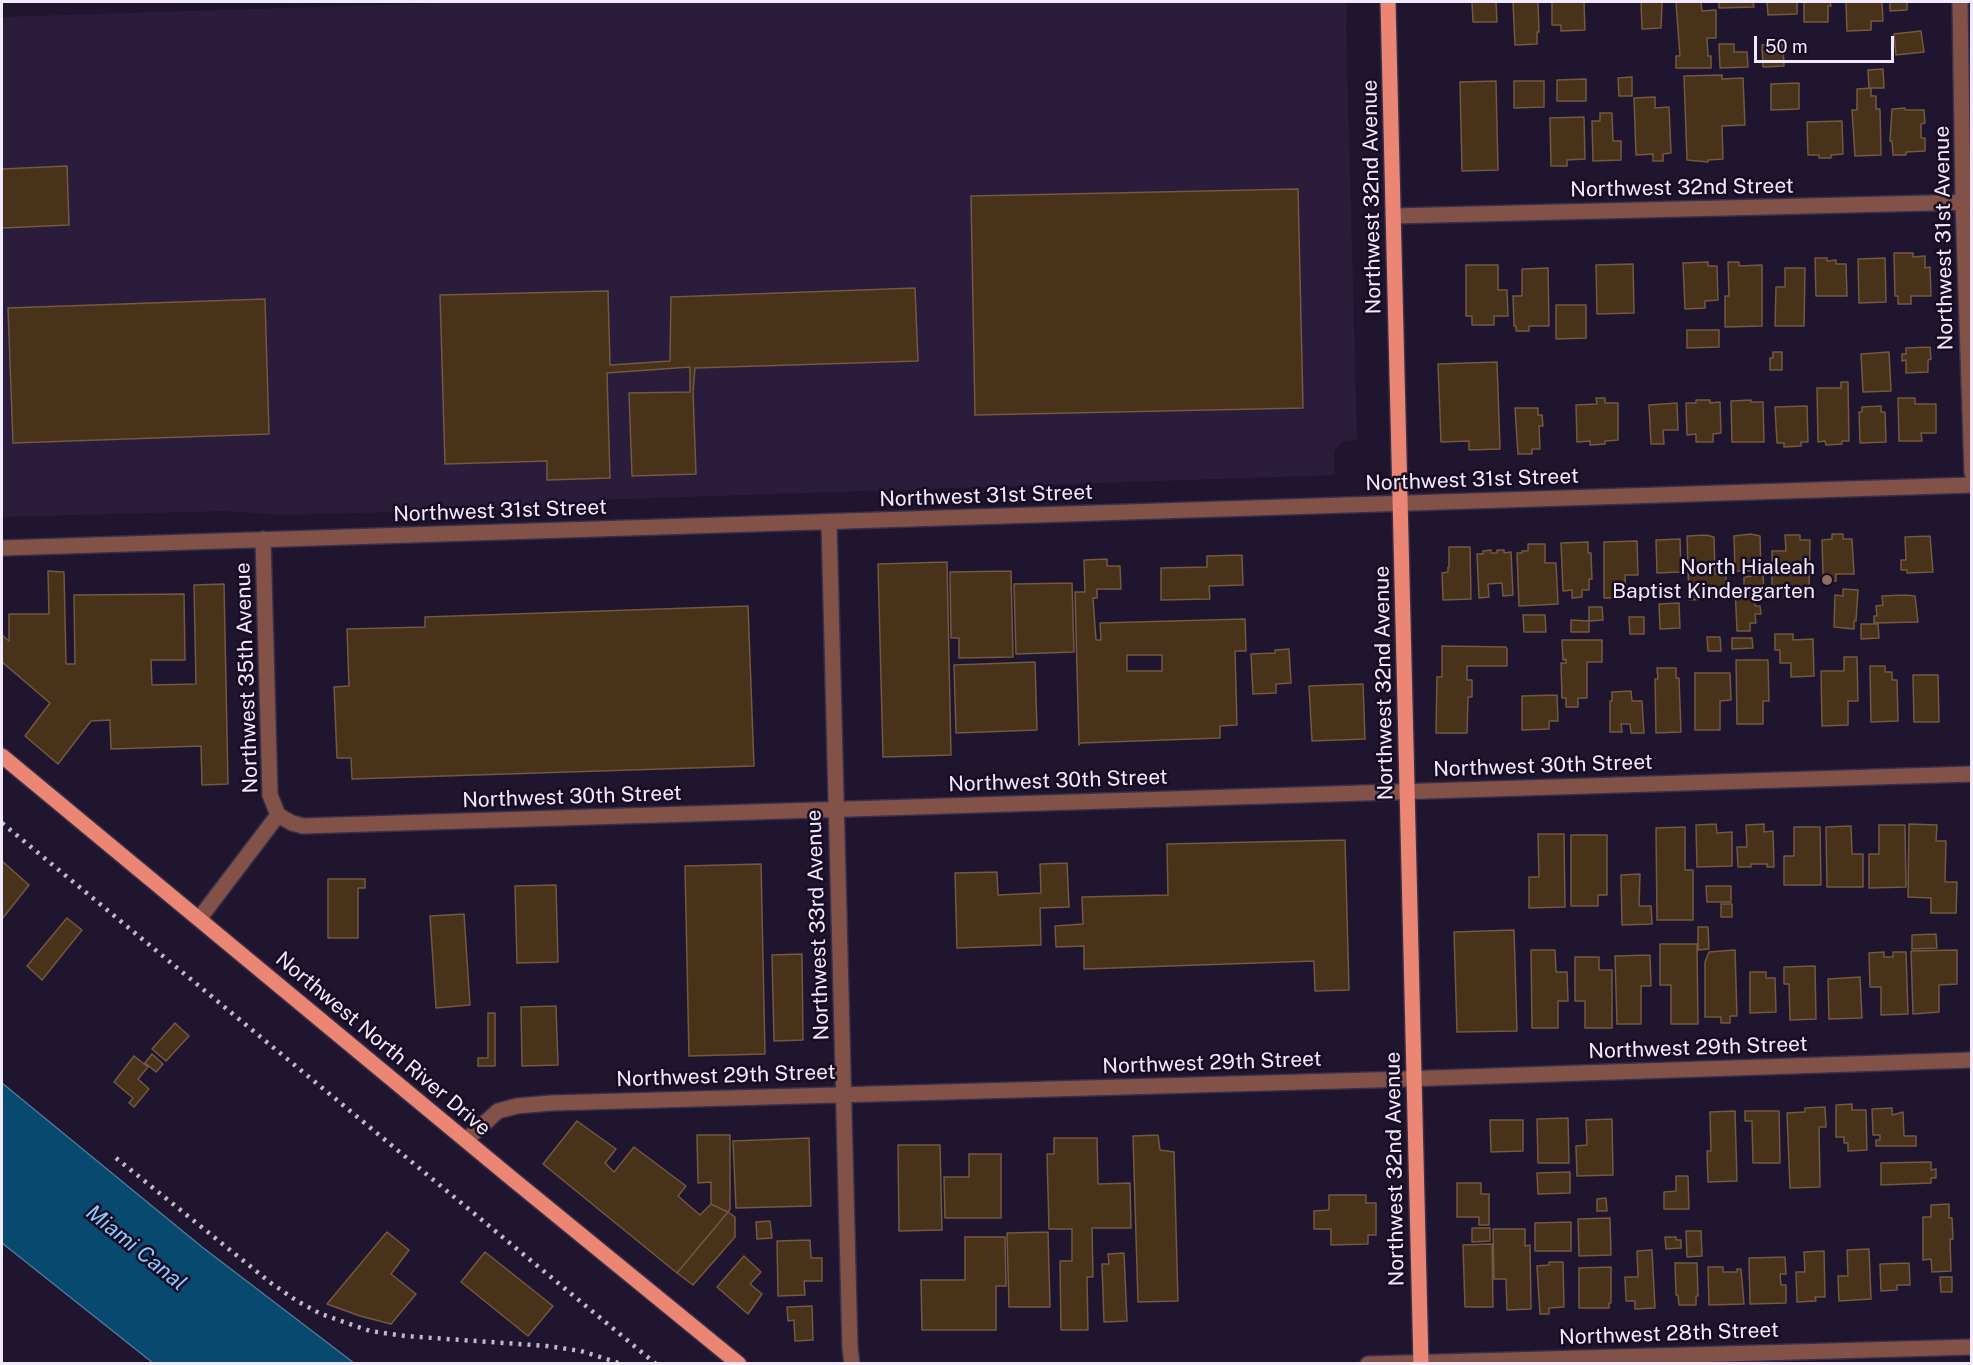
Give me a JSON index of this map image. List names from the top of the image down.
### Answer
{
  "streets": {
    "main road": ["Northwest 32nd Avenue", "Northwest North River Drive"],
    "street": [
      "Northwest 32nd Street",
      "Northwest 31st Avenue",
      "Northwest 31st Street",
      "Northwest 35th Avenue",
      "Northwest 30th Street",
      "Northwest 33rd Avenue",
      "Northwest 29th Street",
      "Northwest 28th Street"
    ]
  },
  "crossings": [
    ["Northwest 32nd Street", "Northwest 32nd Avenue"],
    ["Northwest 32nd Street", "Northwest 31st Avenue"],
    ["Northwest 32nd Avenue", "Northwest 31st Street"],
    ["Northwest 32nd Avenue", "Northwest 30th Street"],
    ["Northwest 32nd Avenue", "Northwest 29th Street"],
    ["Northwest 32nd Avenue", "Northwest 28th Street"],
    ["Northwest 31st Street", "Northwest 35th Avenue"],
    ["Northwest 31st Street", "Northwest 33rd Avenue"],
    ["Northwest 35th Avenue", "Northwest 30th Street"],
    ["Northwest 30th Street", "Northwest 33rd Avenue"],
    ["Northwest 33rd Avenue", "Northwest 29th Street"],
    ["Northwest North River Drive", "Northwest 29th Street"]
  ],
  "water": ["Miami Canal"],
  "places": ["North Hialeah Baptist Kindergarten"],
  "scale_bar": "50 m"
}
